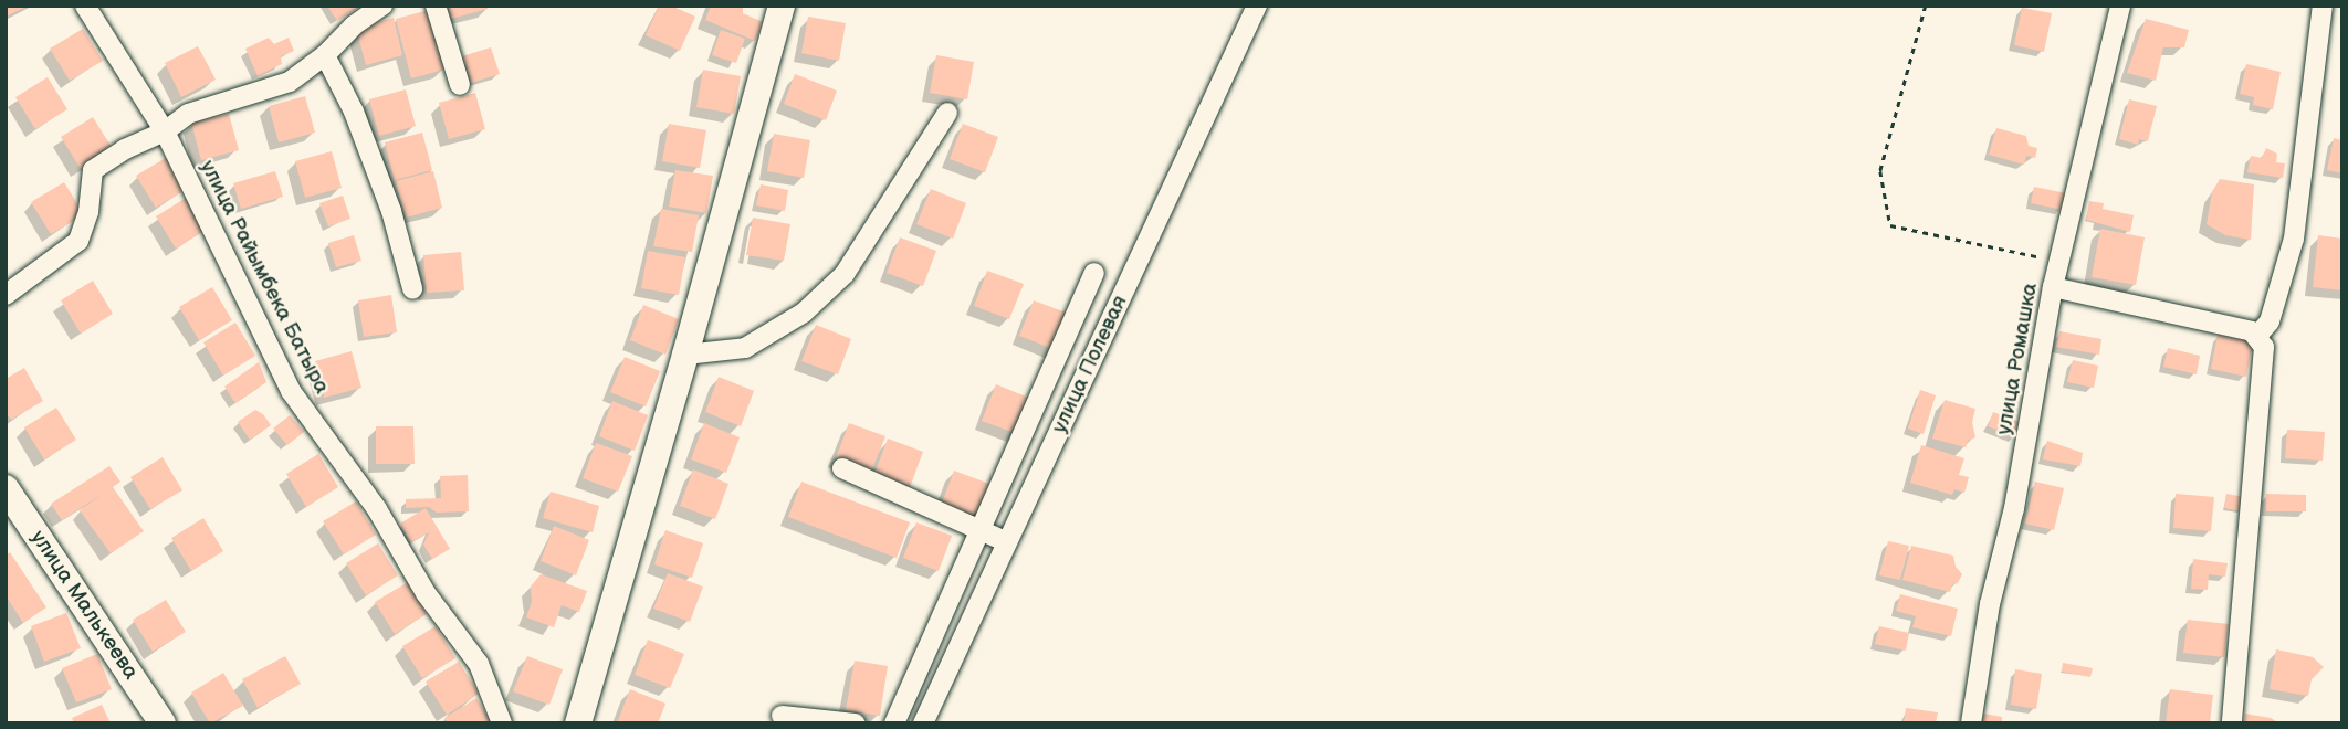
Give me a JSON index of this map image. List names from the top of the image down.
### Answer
{
  "streets": {
    "street": [
      "улица Райымбека Батыра",
      "улица Ромашка",
      "улица Полевая",
      "улица Малькеева"
    ]
  }
}
